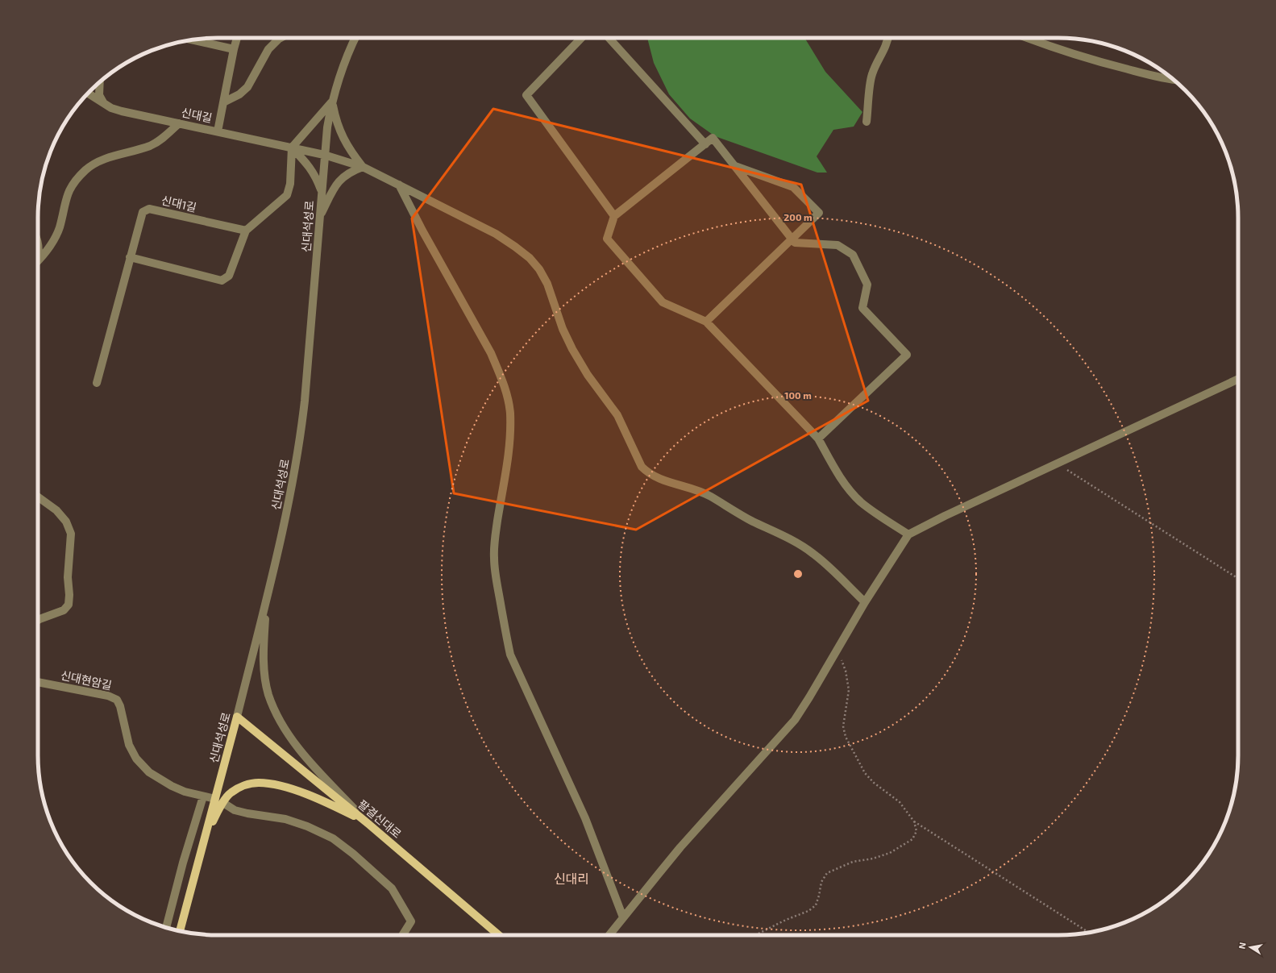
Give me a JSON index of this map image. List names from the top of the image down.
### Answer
{
  "streets": {
    "main road": ["신대석성로", "팔결신대로"],
    "street": ["신대길", "신대1길", "신대현암길"]
  },
  "crossings": [
    ["신대석성로", "신대현암길"],
    ["신대석성로", "팔결신대로"]
  ],
  "districts": ["신대리"],
  "north": "left",
  "rings": ["200 m", "100 m"]
}
